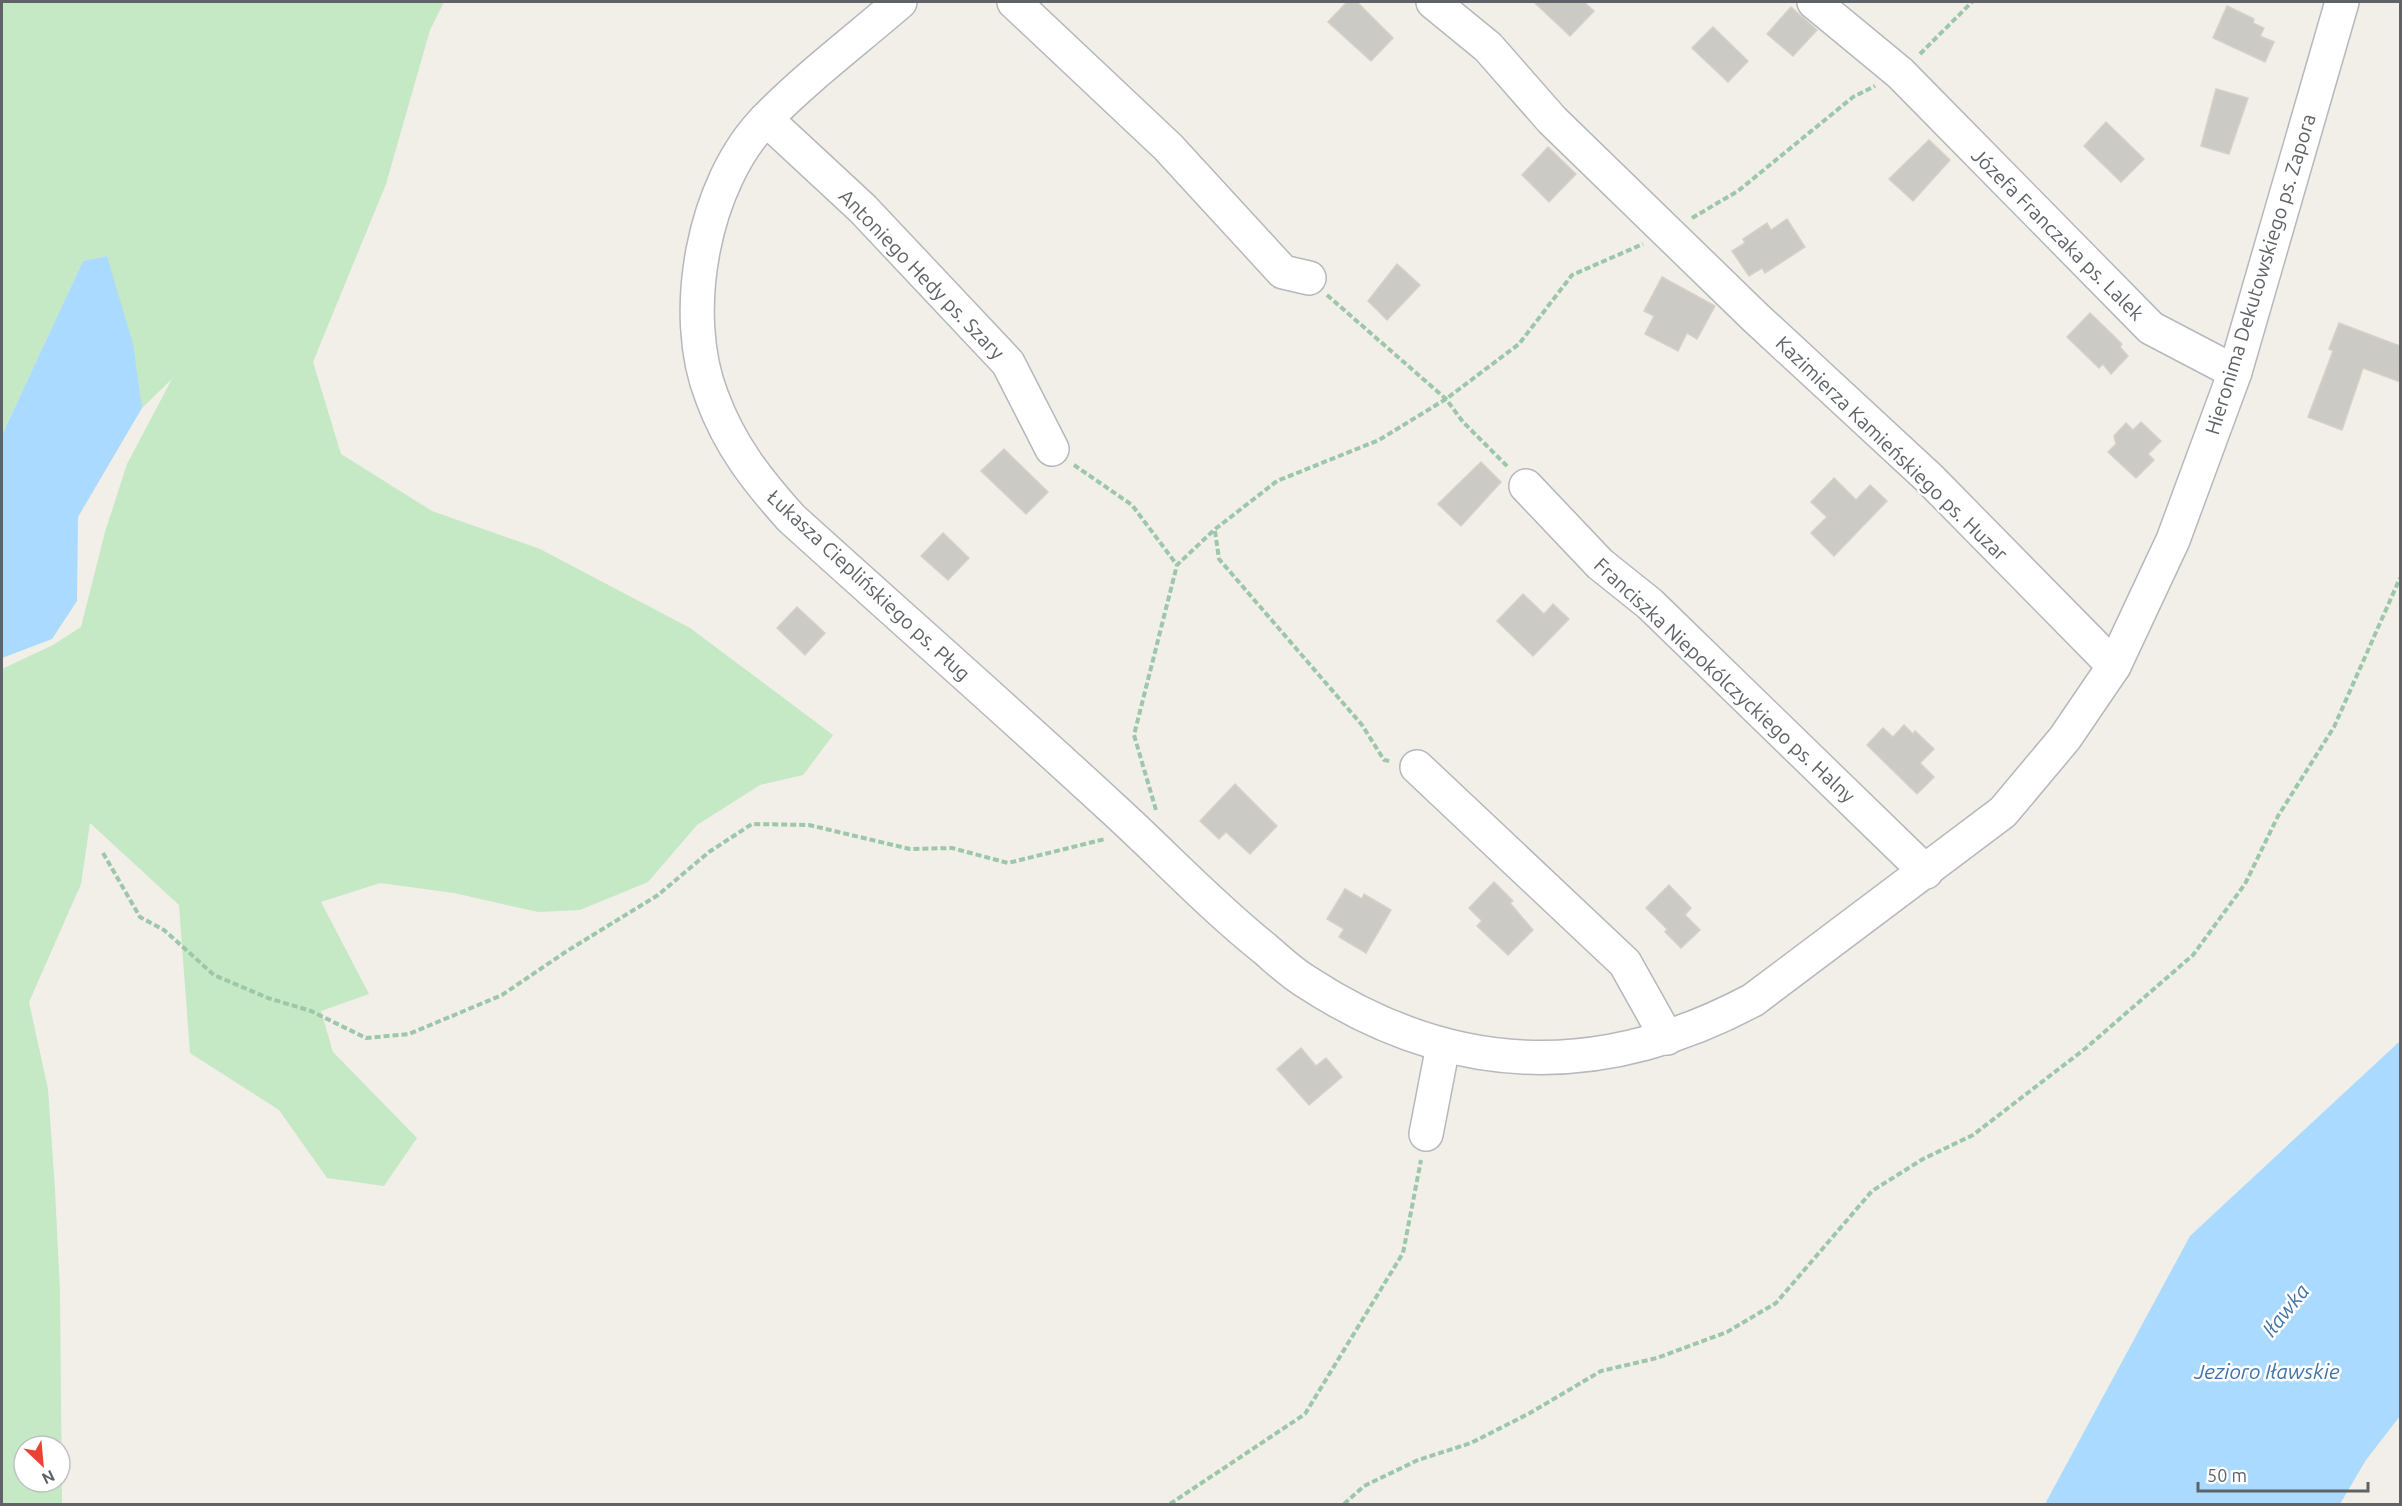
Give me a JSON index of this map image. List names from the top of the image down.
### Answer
{
  "streets": {
    "street": [
      "Józefa Franczaka ps. Lalek",
      "Antoniego Hedy ps. Szary",
      "Hieronima Dekutowskiego ps. Zapora",
      "Kazimierza Kamieńskiego ps. Huzar",
      "Łukasza Cieplińskiego ps. Pług",
      "Franciszka Niepokólczyckiego ps. Halny"
    ]
  },
  "crossings": [
    ["Józefa Franczaka ps. Lalek", "Hieronima Dekutowskiego ps. Zapora"],
    ["Antoniego Hedy ps. Szary", "Łukasza Cieplińskiego ps. Pług"],
    ["Hieronima Dekutowskiego ps. Zapora", "Kazimierza Kamieńskiego ps. Huzar"],
    ["Hieronima Dekutowskiego ps. Zapora", "Łukasza Cieplińskiego ps. Pług"],
    ["Hieronima Dekutowskiego ps. Zapora", "Franciszka Niepokólczyckiego ps. Halny"]
  ],
  "water": ["Iławka", "Jezioro Iławskie"],
  "scale_bar": "50 m",
  "north": "bottom right"
}
